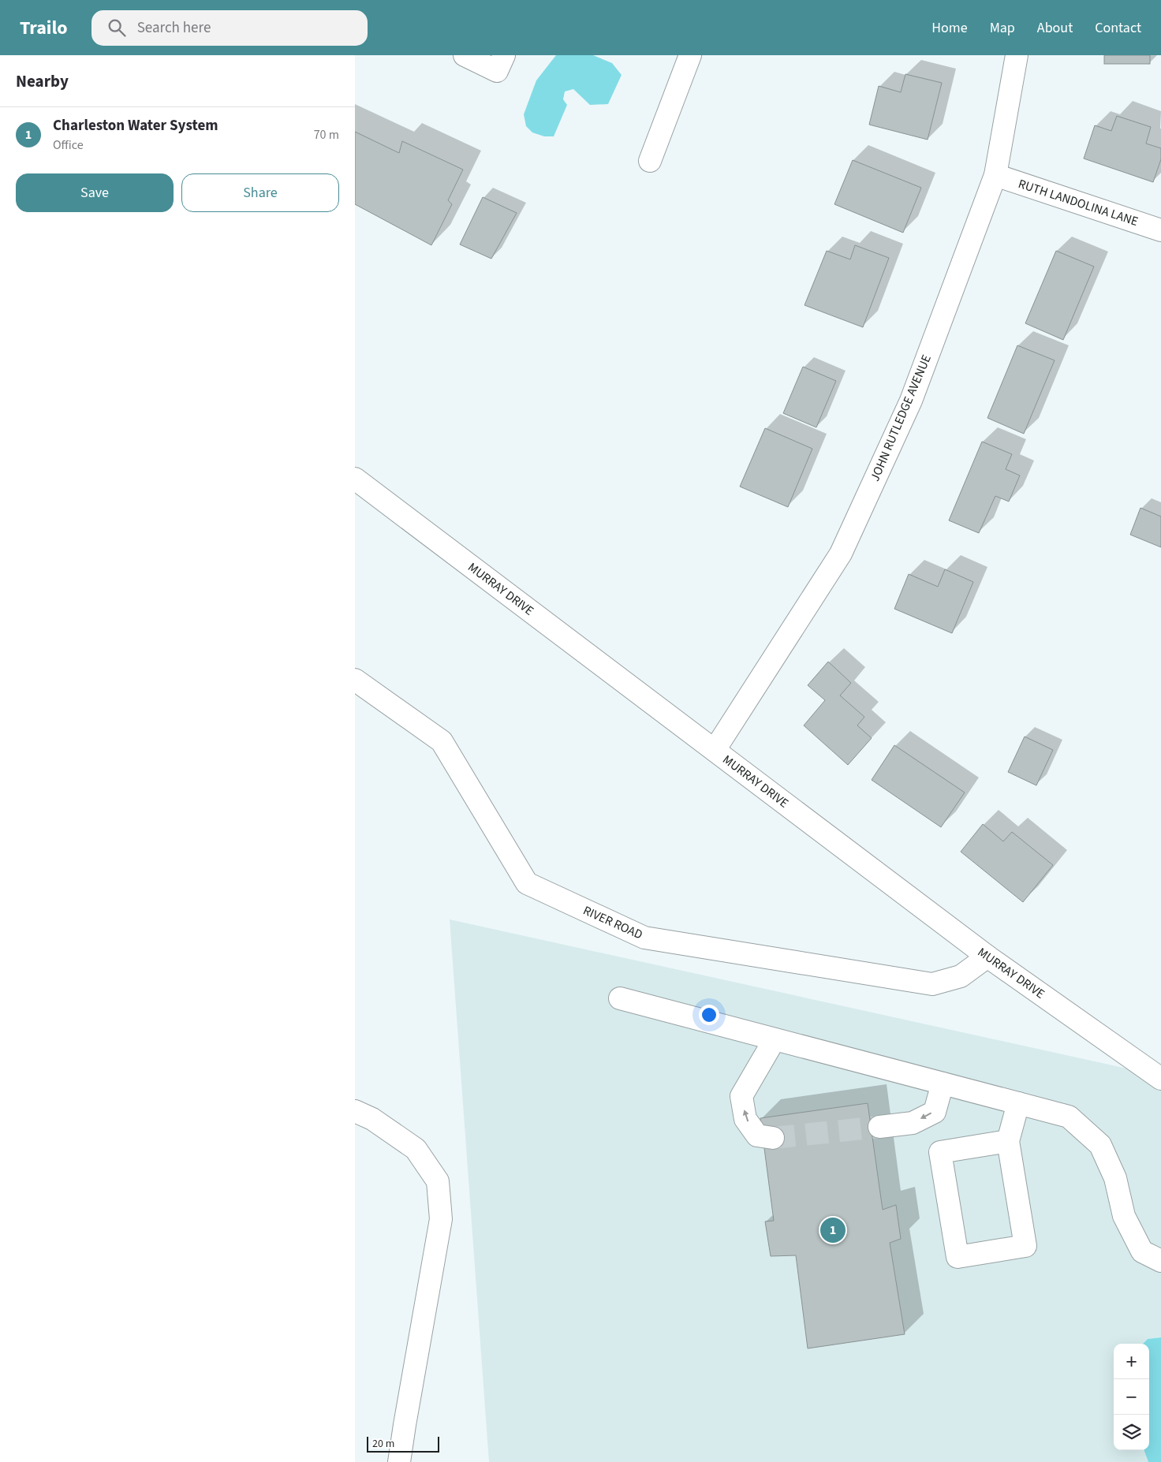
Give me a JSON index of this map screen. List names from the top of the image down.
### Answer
{
  "streets": {
    "street": [
      "RUTH LANDOLINA LANE",
      "JOHN RUTLEDGE AVENUE",
      "MURRAY DRIVE",
      "RIVER ROAD"
    ]
  },
  "crossings": [
    ["RUTH LANDOLINA LANE", "JOHN RUTLEDGE AVENUE"],
    ["JOHN RUTLEDGE AVENUE", "MURRAY DRIVE"],
    ["MURRAY DRIVE", "RIVER ROAD"]
  ],
  "scale_bar": "20 m",
  "page": {
    "header": "Trailo",
    "search": "Search here",
    "nav": [
      "Home",
      "Map",
      "About",
      "Contact"
    ],
    "heading": "Nearby",
    "list": [
      {
        "mark": "1",
        "name": "Charleston Water System",
        "note": "Office",
        "value": "70 m"
      }
    ],
    "buttons": ["Save", "Share"],
    "pins": "1",
    "map_buttons": ["+", "−"],
    "scale": "20 m"
  }
}
